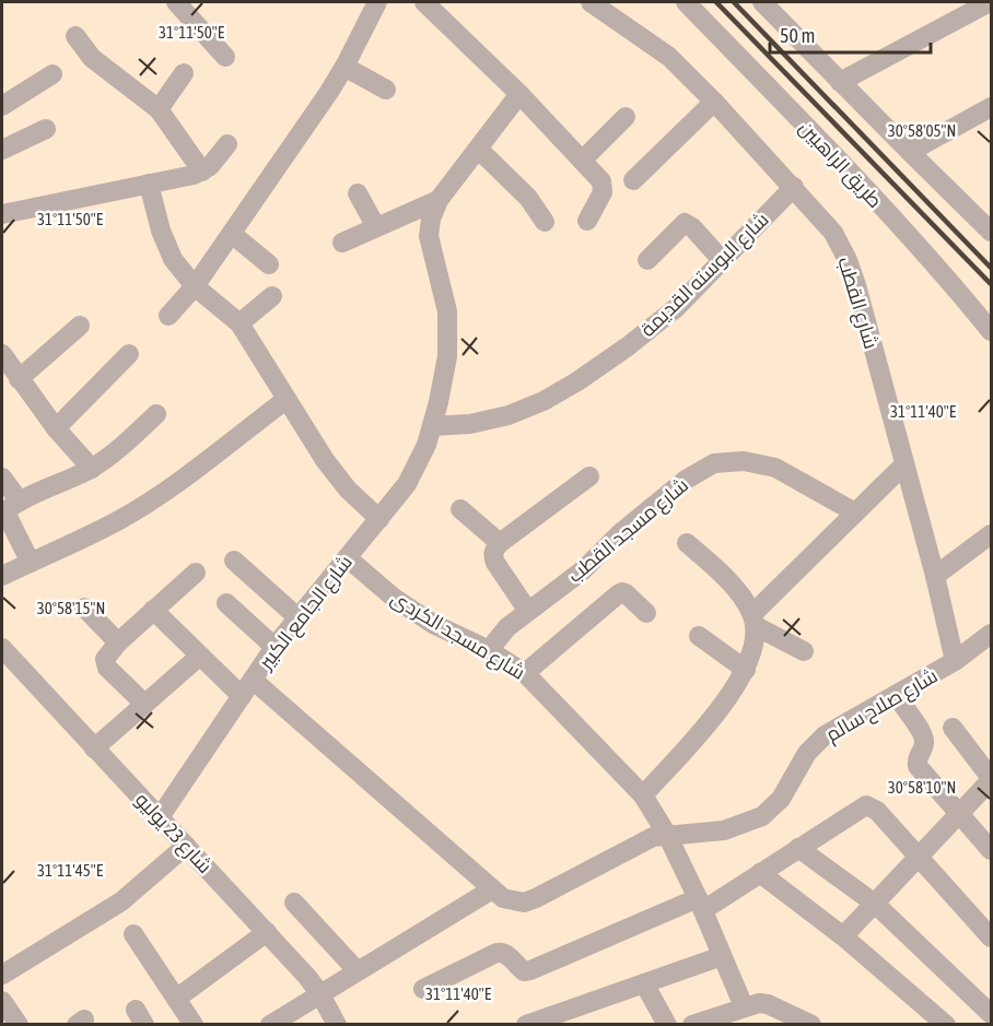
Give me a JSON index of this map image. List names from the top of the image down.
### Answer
{
  "streets": {
    "street": [
      "طريق الراهبين",
      "شارع البوسته القديمة",
      "شارع القطب",
      "شارع مسجد القطب",
      "شارع الجامع الكبير",
      "شارع مسجد الكردى",
      "شارع صلاح سالم",
      "شارع 23 يوليو"
    ]
  },
  "crossings": [
    ["شارع البوسته القديمة", "شارع القطب"],
    ["شارع البوسته القديمة", "شارع الجامع الكبير"],
    ["شارع القطب", "شارع صلاح سالم"],
    ["شارع مسجد القطب", "شارع مسجد الكردى"],
    ["شارع الجامع الكبير", "شارع مسجد الكردى"],
    ["شارع الجامع الكبير", "شارع 23 يوليو"],
    ["شارع مسجد الكردى", "شارع صلاح سالم"]
  ],
  "scale_bar": "50 m",
  "coordinates": [
    "31°11'50\"E",
    "30°58'05\"N",
    "31°11'40\"E",
    "30°58'15\"N",
    "30°58'10\"N",
    "31°11'45\"E"
  ]
}
